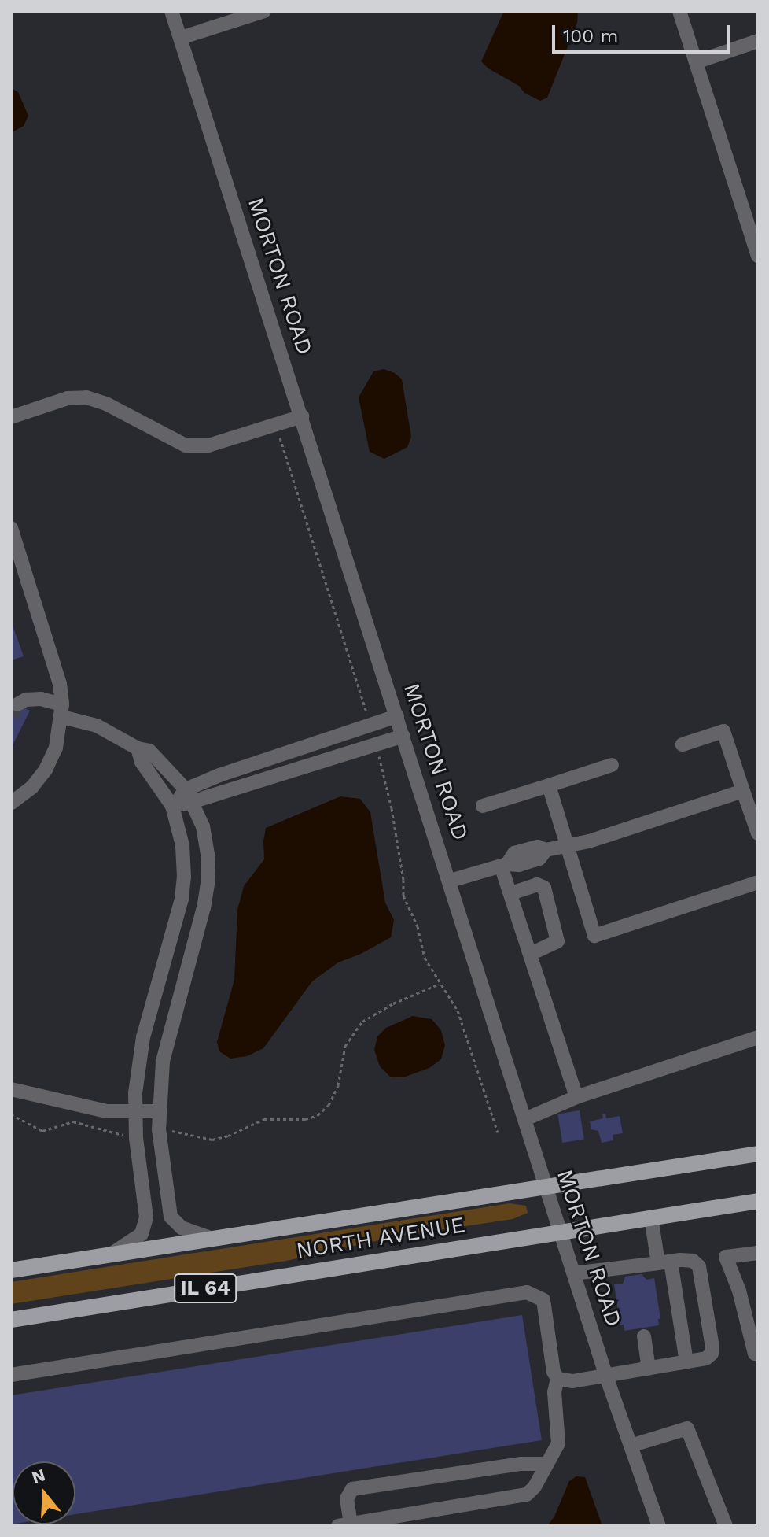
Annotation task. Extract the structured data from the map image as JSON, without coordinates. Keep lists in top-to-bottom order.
{
  "streets": {
    "main road": ["NORTH AVENUE", "IL 64"],
    "street": ["MORTON ROAD"]
  },
  "crossings": [
    ["MORTON ROAD", "NORTH AVENUE"]
  ],
  "scale_bar": "100 m",
  "north": "top"
}
